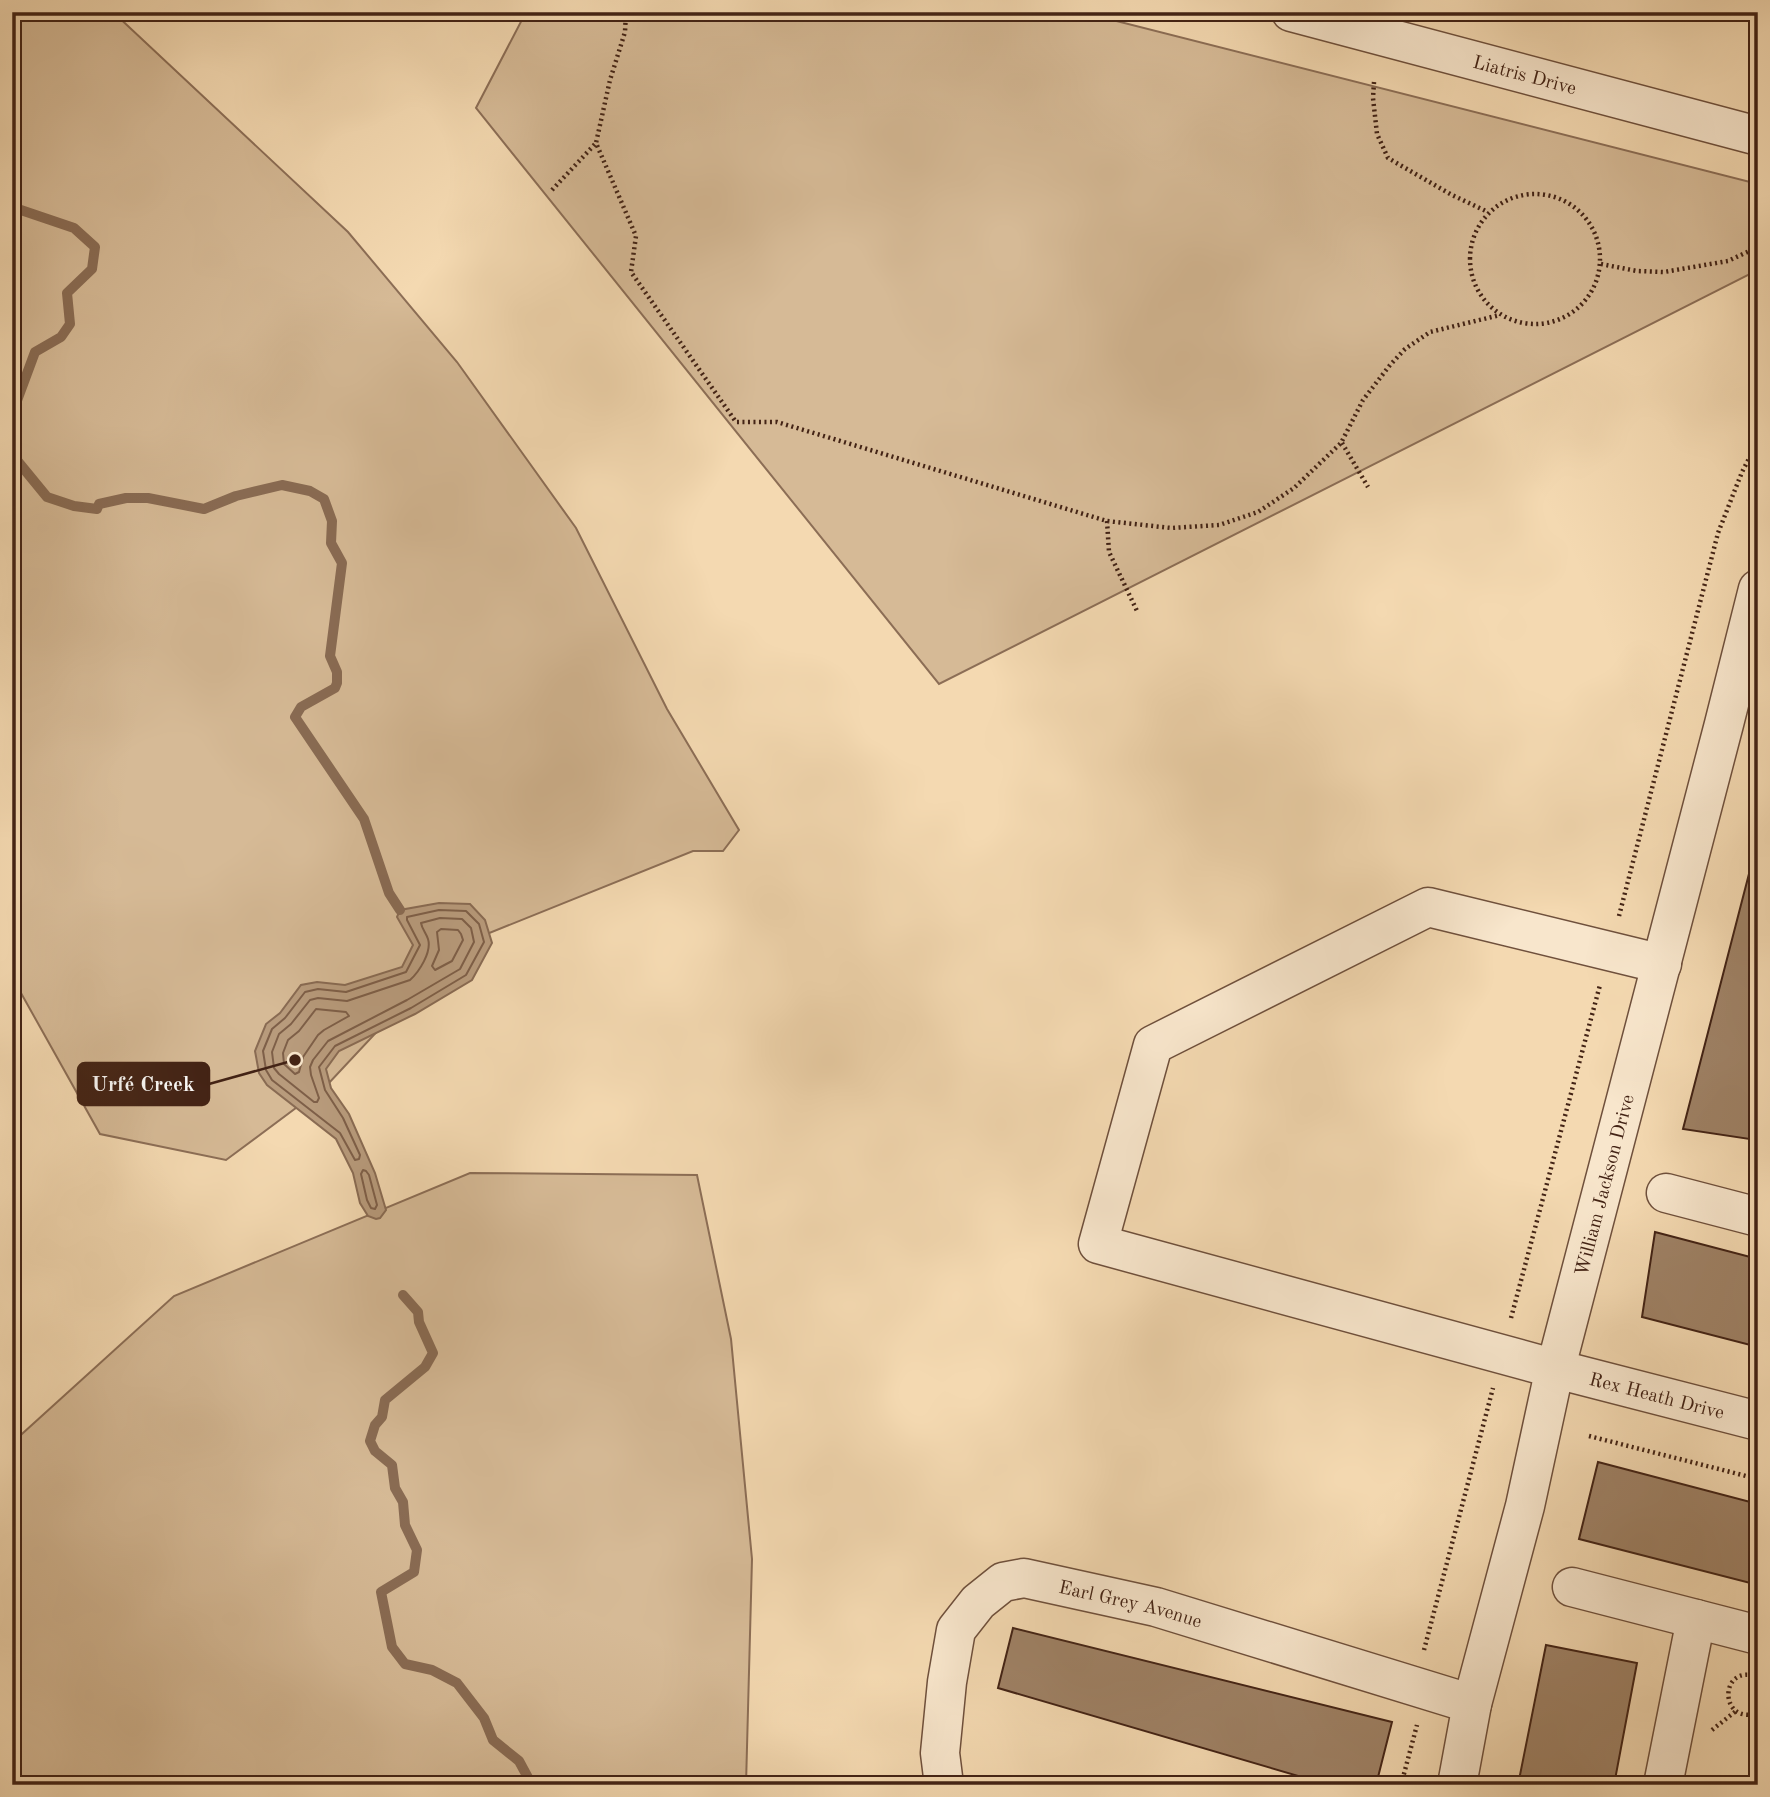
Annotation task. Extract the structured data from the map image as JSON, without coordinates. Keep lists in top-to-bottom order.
{
  "streets": {
    "street": [
      "Liatris Drive",
      "William Jackson Drive",
      "Rex Heath Drive",
      "Earl Grey Avenue"
    ]
  },
  "crossings": [
    ["William Jackson Drive", "Rex Heath Drive"],
    ["William Jackson Drive", "Earl Grey Avenue"]
  ],
  "places": ["Urfé Creek"]
}
